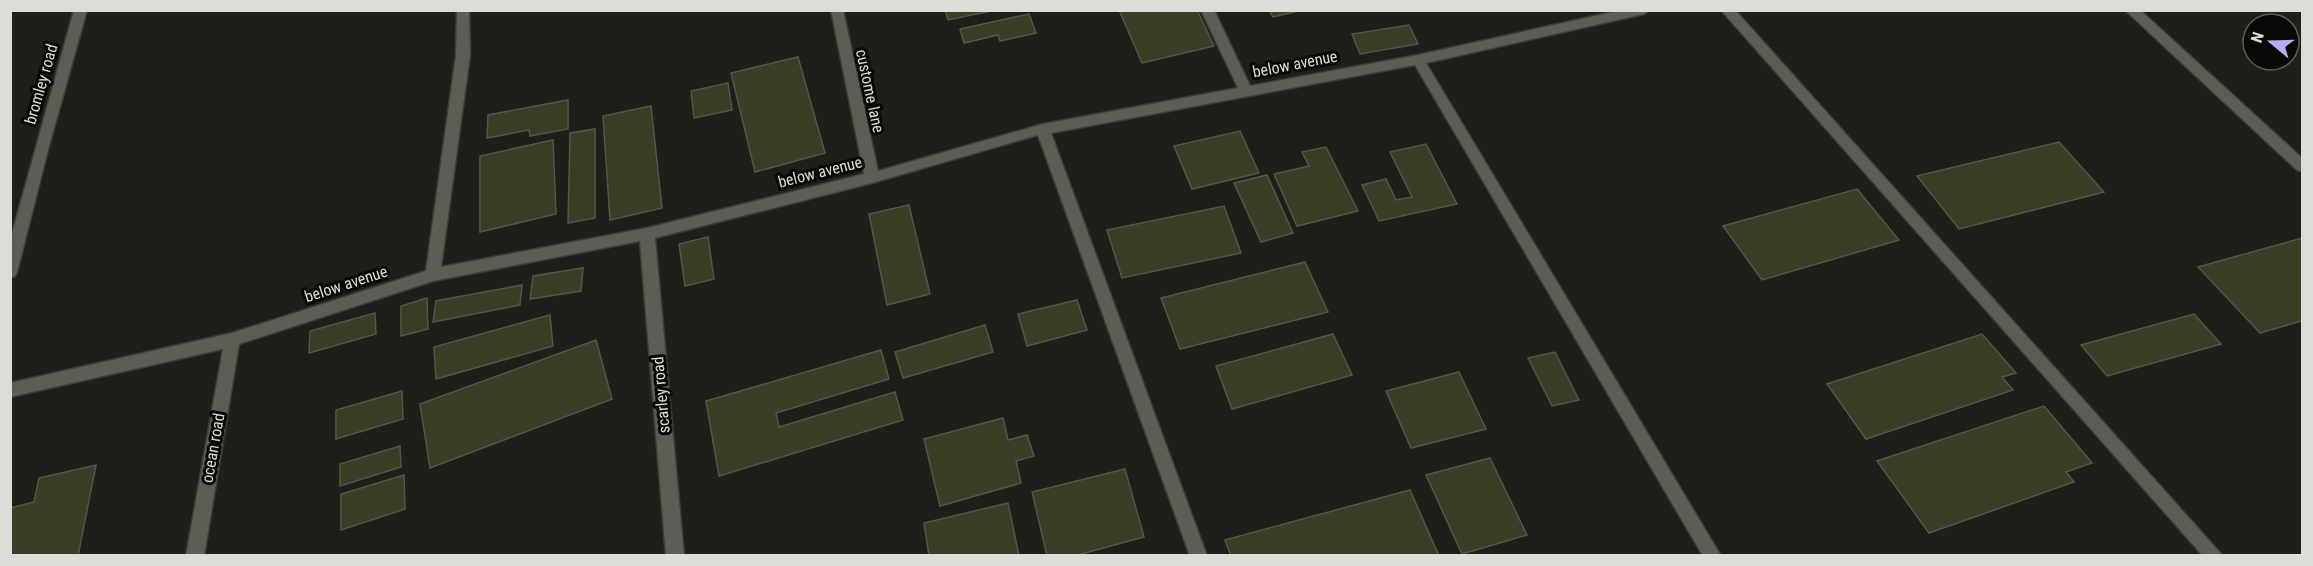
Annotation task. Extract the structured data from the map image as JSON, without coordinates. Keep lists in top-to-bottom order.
{
  "streets": {
    "street": [
      "below avenue",
      "bromley road",
      "custome lane",
      "scarley road",
      "ocean road"
    ]
  },
  "crossings": [
    ["below avenue", "custome lane"],
    ["below avenue", "scarley road"],
    ["below avenue", "ocean road"]
  ],
  "north": "left"
}
